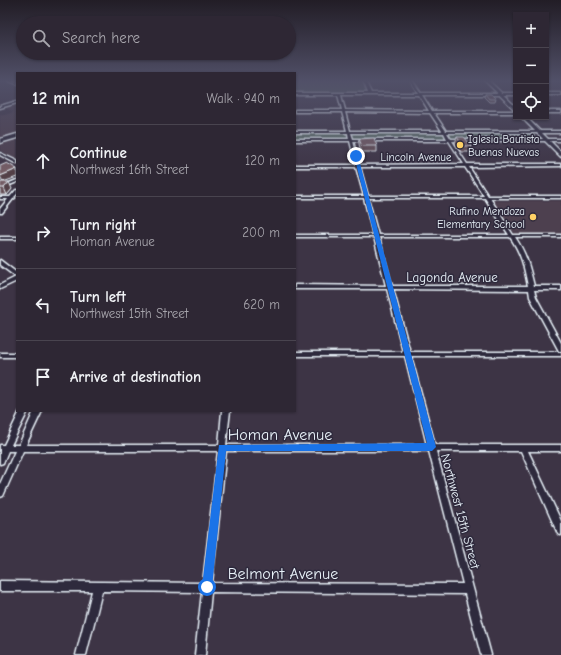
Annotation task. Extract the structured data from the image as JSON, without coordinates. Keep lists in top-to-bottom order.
{
  "streets": {
    "street": [
      "Lincoln Avenue",
      "Lagonda Avenue",
      "Homan Avenue",
      "Northwest 15th Street",
      "Belmont Avenue"
    ]
  },
  "crossings": [
    ["Lincoln Avenue", "Northwest 15th Street"],
    ["Lagonda Avenue", "Northwest 15th Street"],
    ["Homan Avenue", "Northwest 15th Street"],
    ["Northwest 15th Street", "Belmont Avenue"]
  ],
  "places": ["Iglesia Bautista Buenas Nuevas", "Rufino Mendoza Elementary School"],
  "page": {
    "map_buttons": ["+", "−"],
    "search": "Search here",
    "heading": ["12 min", "Walk · 940 m"],
    "list": [
      ["Continue", "Northwest 16th Street", "120 m"],
      ["Turn right", "Homan Avenue", "200 m"],
      ["Turn left", "Northwest 15th Street", "620 m"],
      "Arrive at destination"
    ]
  }
}
